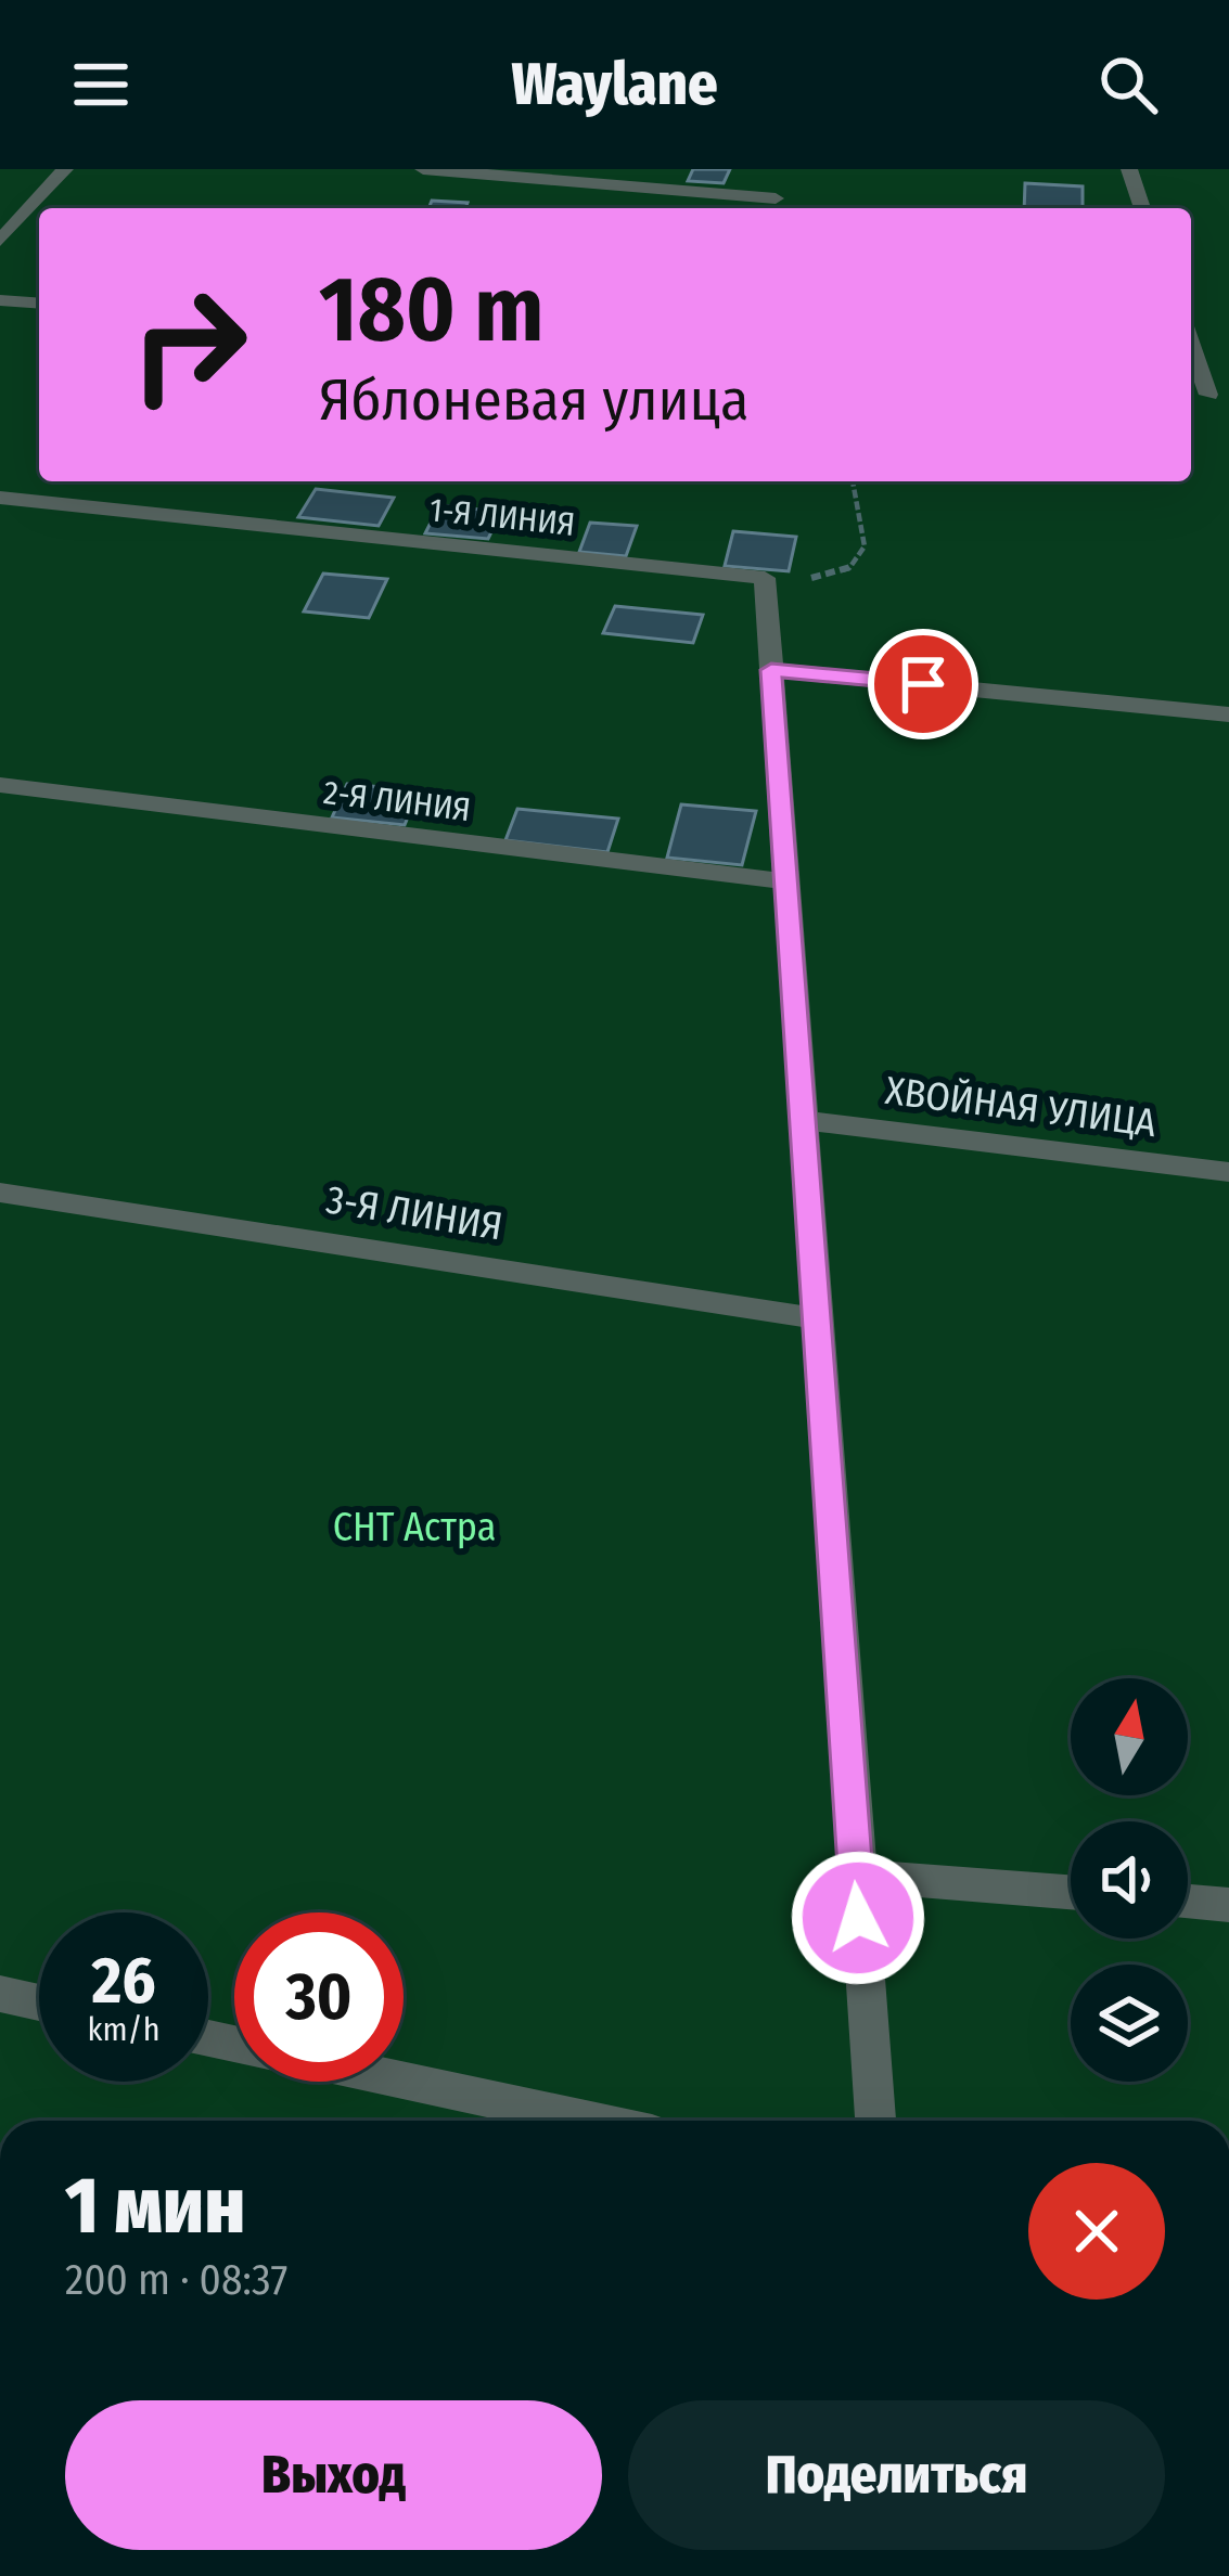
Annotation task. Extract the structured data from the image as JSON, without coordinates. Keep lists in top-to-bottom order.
{
  "streets": {
    "street": [
      "1-Я ЛИНИЯ",
      "2-Я ЛИНИЯ",
      "ХВОЙНАЯ УЛИЦА",
      "3-Я ЛИНИЯ"
    ]
  },
  "parks": ["СНТ Астра"],
  "north": "top",
  "page": {
    "header": "Waylane",
    "turn": ["180 m", "Яблоневая улица"],
    "speed": "26 km/h",
    "limit": "30",
    "heading": ["1 мин", "200 m · 08:37"],
    "buttons": ["Выход", "Поделиться"]
  }
}
